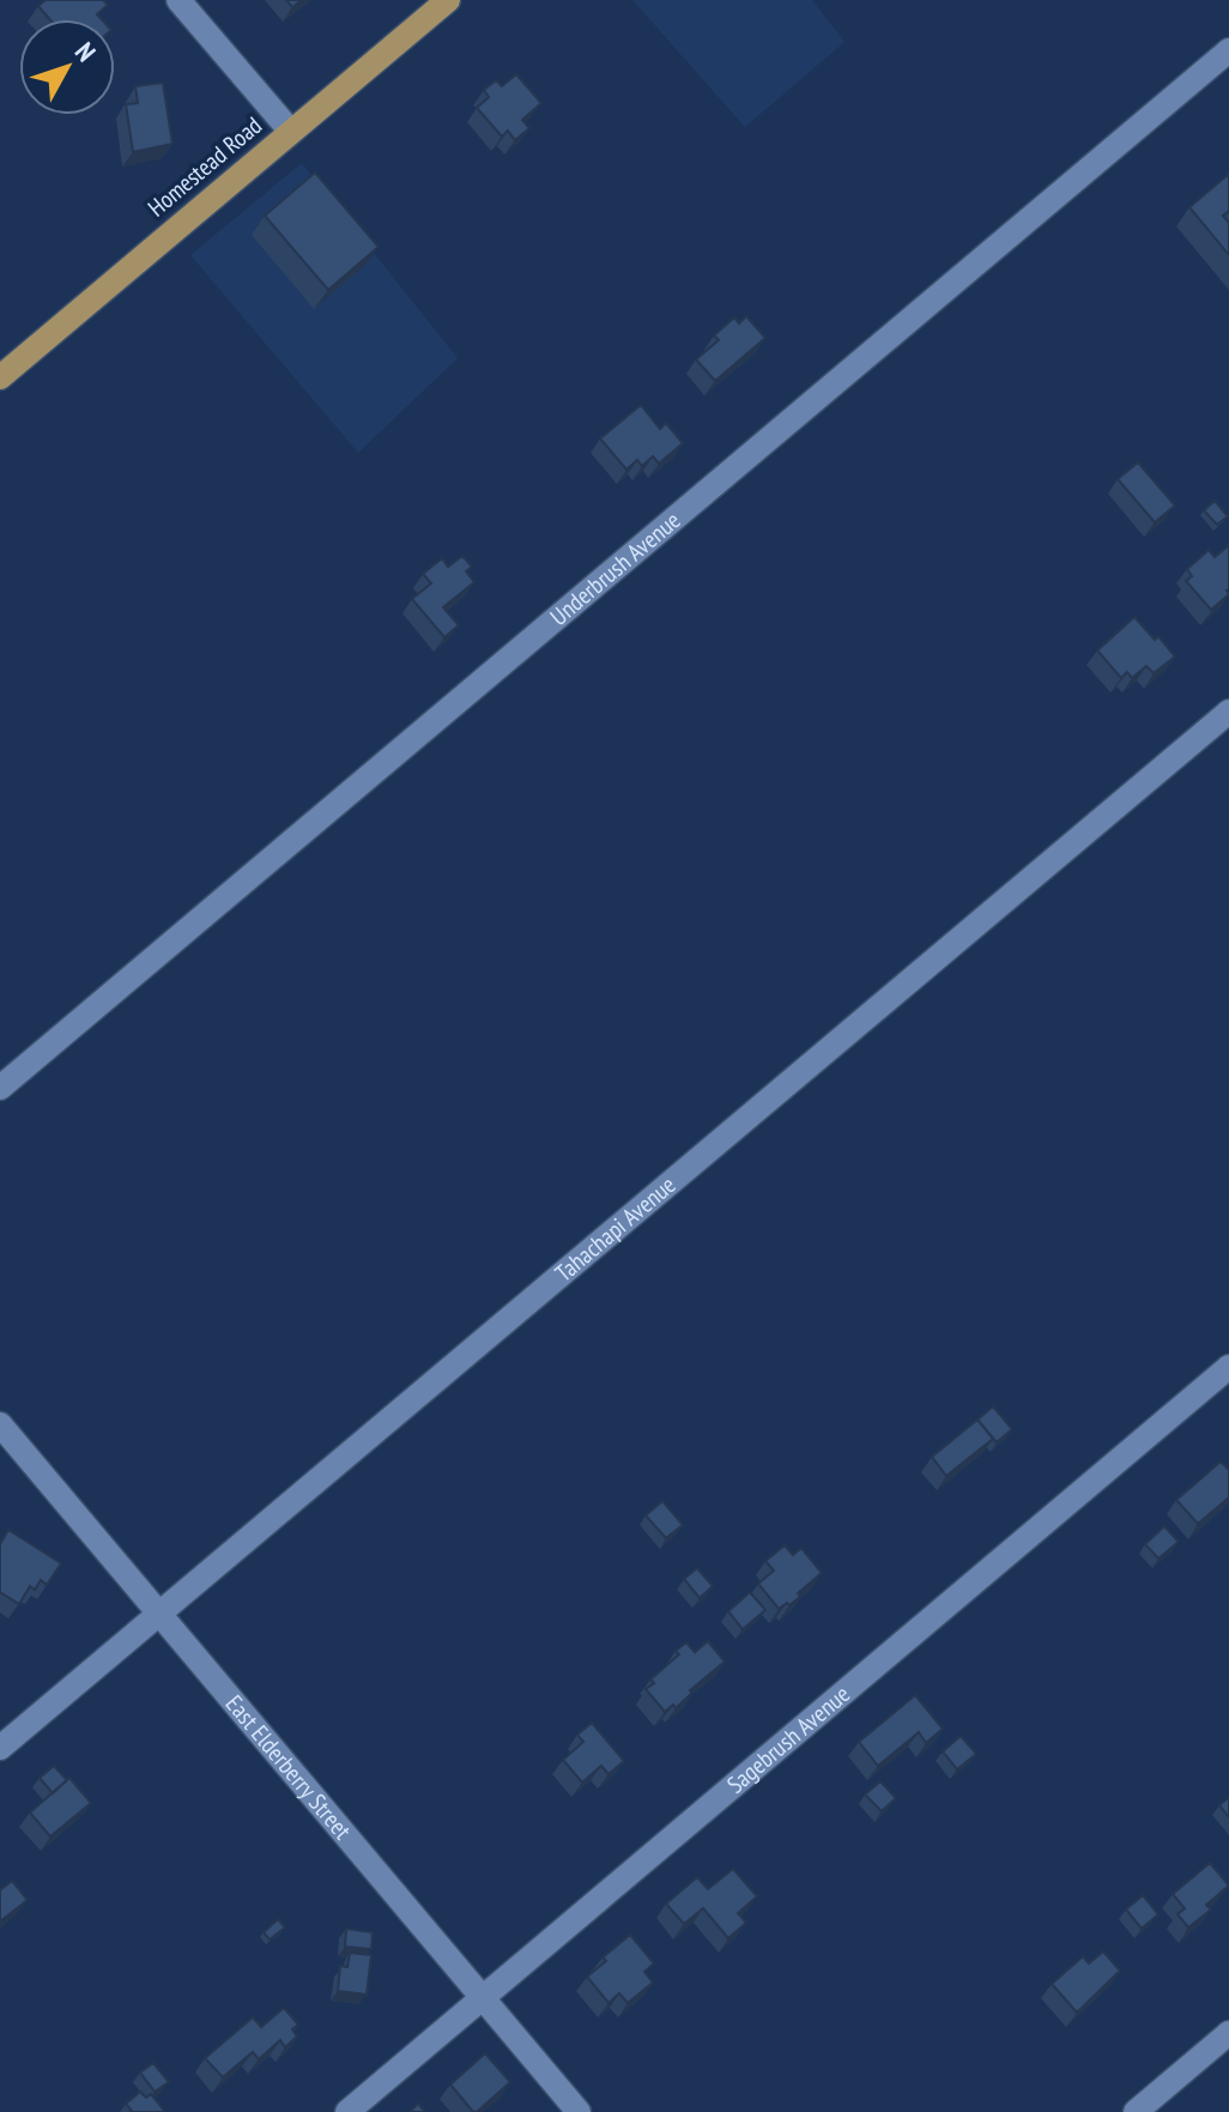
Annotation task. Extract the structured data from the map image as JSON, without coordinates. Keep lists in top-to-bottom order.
{
  "streets": {
    "main road": ["Homestead Road"],
    "street": [
      "Underbrush Avenue",
      "Tahachapi Avenue",
      "Sagebrush Avenue",
      "East Elderberry Street"
    ]
  },
  "crossings": [
    ["Tahachapi Avenue", "East Elderberry Street"],
    ["Sagebrush Avenue", "East Elderberry Street"]
  ],
  "north": "top right"
}
